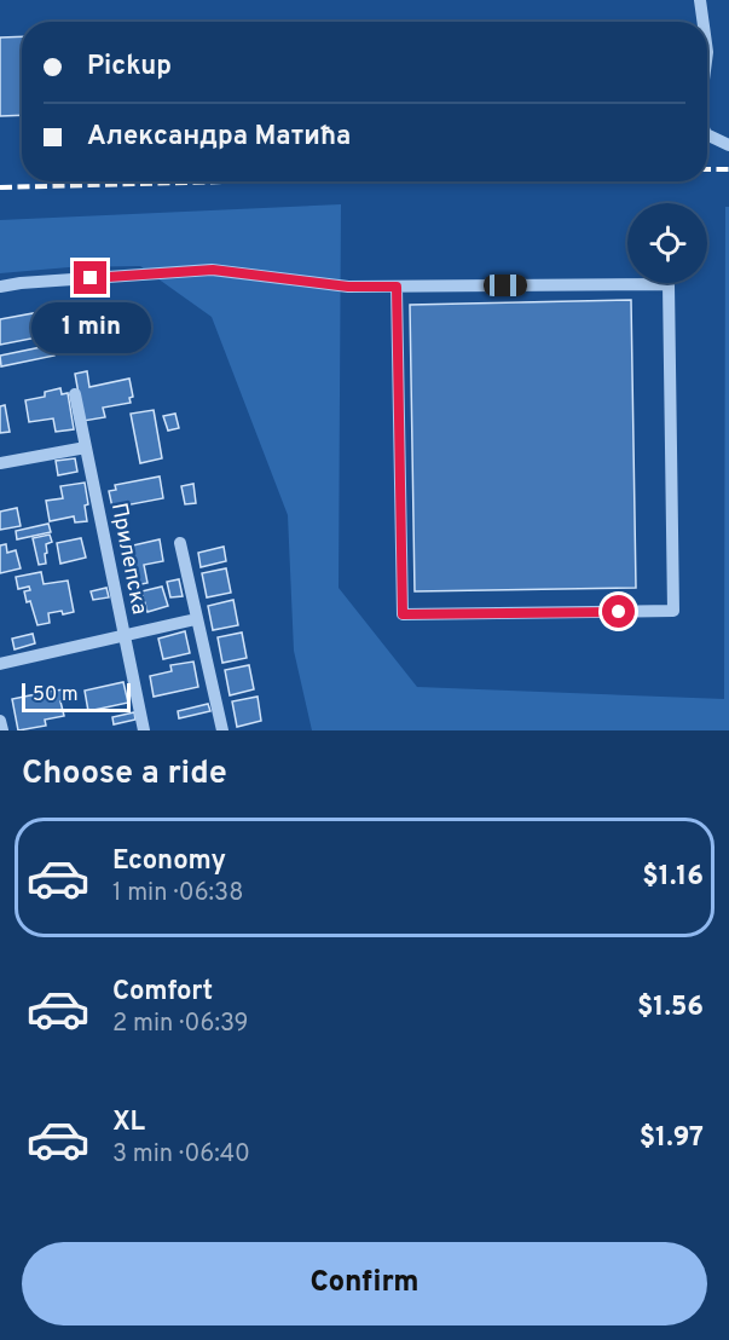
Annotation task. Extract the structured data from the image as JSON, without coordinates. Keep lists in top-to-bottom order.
{
  "streets": {
    "street": ["Прилепска"]
  },
  "scale_bar": "50 m",
  "page": {
    "banner": ["Pickup", "Александра Матића"],
    "bubble": "1 min",
    "scale": "50 m",
    "heading": "Choose a ride",
    "list": [
      {
        "name": "Economy",
        "note": "1 min · 06:38",
        "value": "$1.16"
      },
      {
        "name": "Comfort",
        "note": "2 min · 06:39",
        "value": "$1.56"
      },
      {
        "name": "XL",
        "note": "3 min · 06:40",
        "value": "$1.97"
      }
    ],
    "buttons": "Confirm"
  }
}
